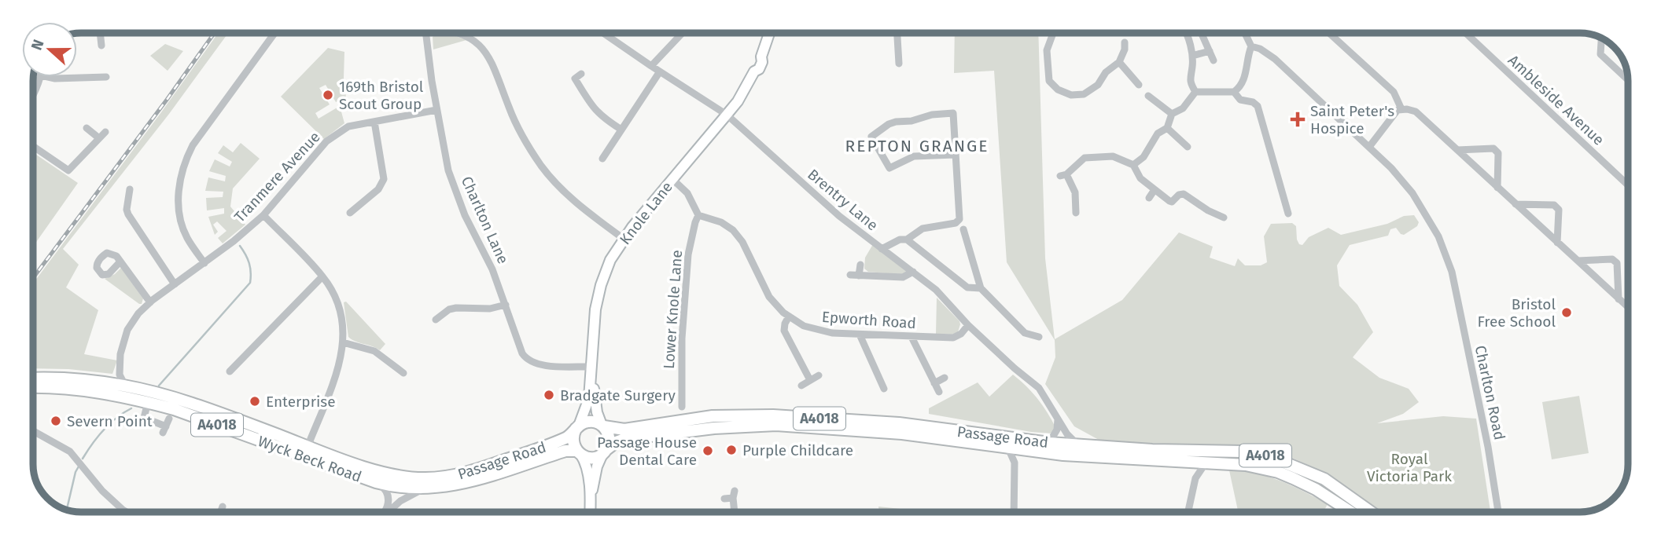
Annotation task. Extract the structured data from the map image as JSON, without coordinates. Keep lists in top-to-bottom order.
{
  "streets": {
    "main road": ["A4018", "Passage Road", "Wyck Beck Road"],
    "street": [
      "Ambleside Avenue",
      "Tranmere Avenue",
      "Brentry Lane",
      "Knole Lane",
      "Charlton Lane",
      "Lower Knole Lane",
      "Epworth Road",
      "Charlton Road"
    ]
  },
  "crossings": [
    ["Tranmere Avenue", "Charlton Lane"],
    ["Tranmere Avenue", "Wyck Beck Road"],
    ["Brentry Lane", "Knole Lane"],
    ["Brentry Lane", "Epworth Road"],
    ["Brentry Lane", "Passage Road"],
    ["Knole Lane", "Charlton Lane"],
    ["Knole Lane", "A4018"],
    ["Knole Lane", "Passage Road"],
    ["Lower Knole Lane", "Epworth Road"],
    ["A4018", "Passage Road"],
    ["Passage Road", "Wyck Beck Road"]
  ],
  "districts": ["REPTON GRANGE"],
  "parks": ["Royal Victoria Park"],
  "places": {
    "other": [
      "169th Bristol Scout Group",
      "Bristol Free School",
      "Bradgate Surgery",
      "Enterprise",
      "Severn Point",
      "Purple Childcare",
      "Passage House Dental Care"
    ],
    "health": ["Saint Peter's Hospice"]
  },
  "north": "left"
}
